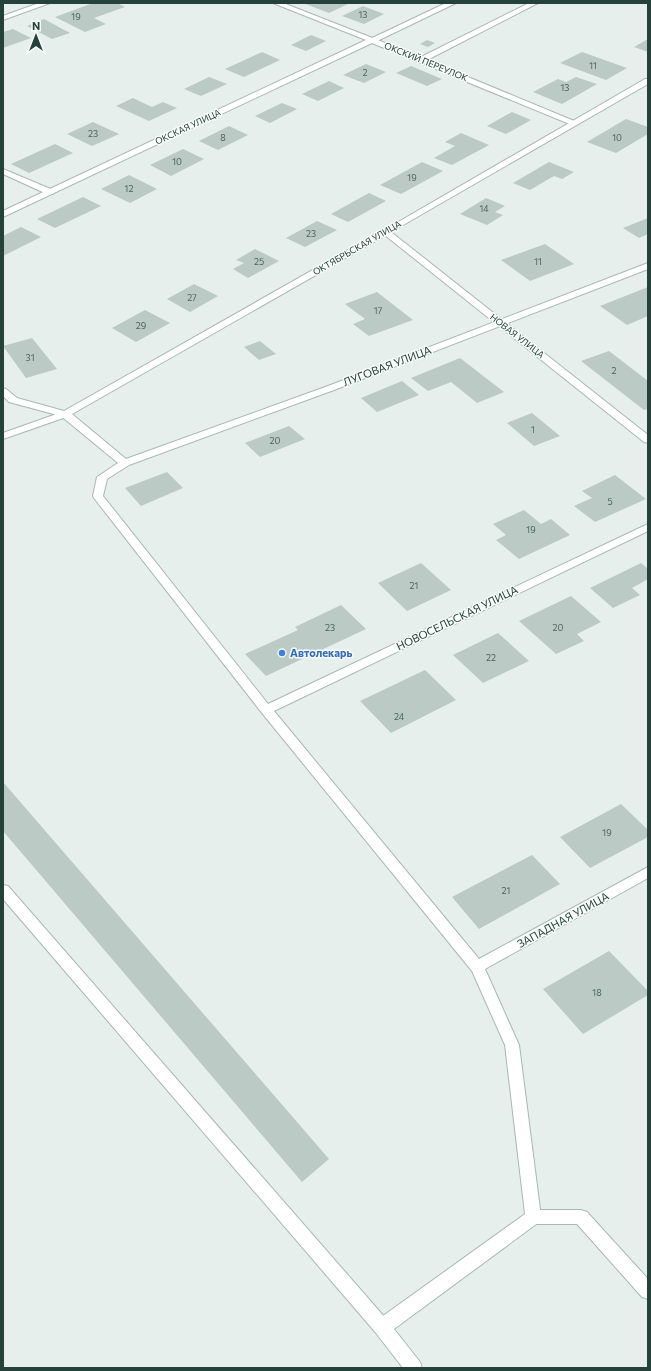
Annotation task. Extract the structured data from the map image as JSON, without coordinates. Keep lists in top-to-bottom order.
{
  "streets": {
    "street": [
      "ОКСКИЙ ПЕРЕУЛОК",
      "ОКСКАЯ УЛИЦА",
      "ОКТЯБРЬСКАЯ УЛИЦА",
      "НОВАЯ УЛИЦА",
      "ЛУГОВАЯ УЛИЦА",
      "НОВОСЕЛЬСКАЯ УЛИЦА",
      "ЗАПАДНАЯ УЛИЦА"
    ]
  },
  "crossings": [
    ["ОКСКИЙ ПЕРЕУЛОК", "ОКСКАЯ УЛИЦА"],
    ["ОКСКИЙ ПЕРЕУЛОК", "ОКТЯБРЬСКАЯ УЛИЦА"],
    ["ОКТЯБРЬСКАЯ УЛИЦА", "НОВАЯ УЛИЦА"],
    ["НОВАЯ УЛИЦА", "ЛУГОВАЯ УЛИЦА"],
    ["ЛУГОВАЯ УЛИЦА", "НОВОСЕЛЬСКАЯ УЛИЦА"]
  ],
  "places": ["Автолекарь"],
  "house_numbers": [
    "13",
    "19",
    "11",
    "2",
    "13",
    "23",
    "8",
    "10",
    "10",
    "19",
    "12",
    "14",
    "23",
    "25",
    "11",
    "27",
    "17",
    "29",
    "31",
    "2",
    "1",
    "20",
    "5",
    "19",
    "21",
    "23",
    "20",
    "22",
    "24",
    "19",
    "21",
    "18"
  ],
  "north": "top"
}
